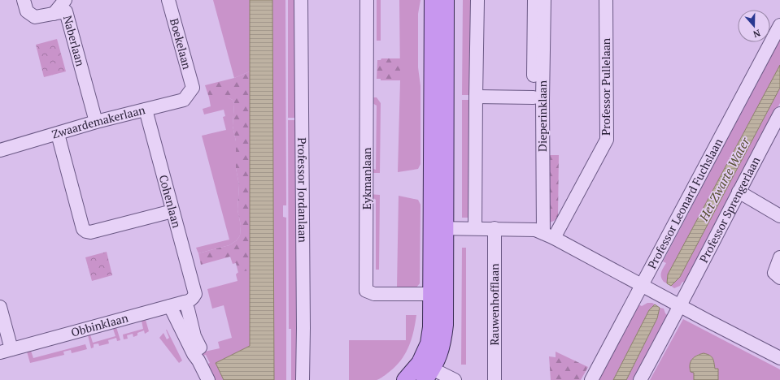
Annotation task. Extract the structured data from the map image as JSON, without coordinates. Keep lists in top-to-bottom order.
{
  "streets": {
    "street": [
      "Naberlaan",
      "Boekelaan",
      "Professor Pullelaan",
      "Dieperinklaan",
      "Zwaardemakerlaan",
      "Eykmanlaan",
      "Professor Jordanlaan",
      "Cohenlaan",
      "Professor Leonard Fuchslaan",
      "Professor Sprengerlaan",
      "Rauwenhofflaan",
      "Obbinklaan"
    ]
  },
  "crossings": [
    ["Naberlaan", "Zwaardemakerlaan"],
    ["Boekelaan", "Zwaardemakerlaan"],
    ["Professor Pullelaan", "Dieperinklaan"],
    ["Zwaardemakerlaan", "Cohenlaan"],
    ["Cohenlaan", "Obbinklaan"]
  ],
  "water": ["Het Zwarte Water"],
  "north": "bottom"
}
